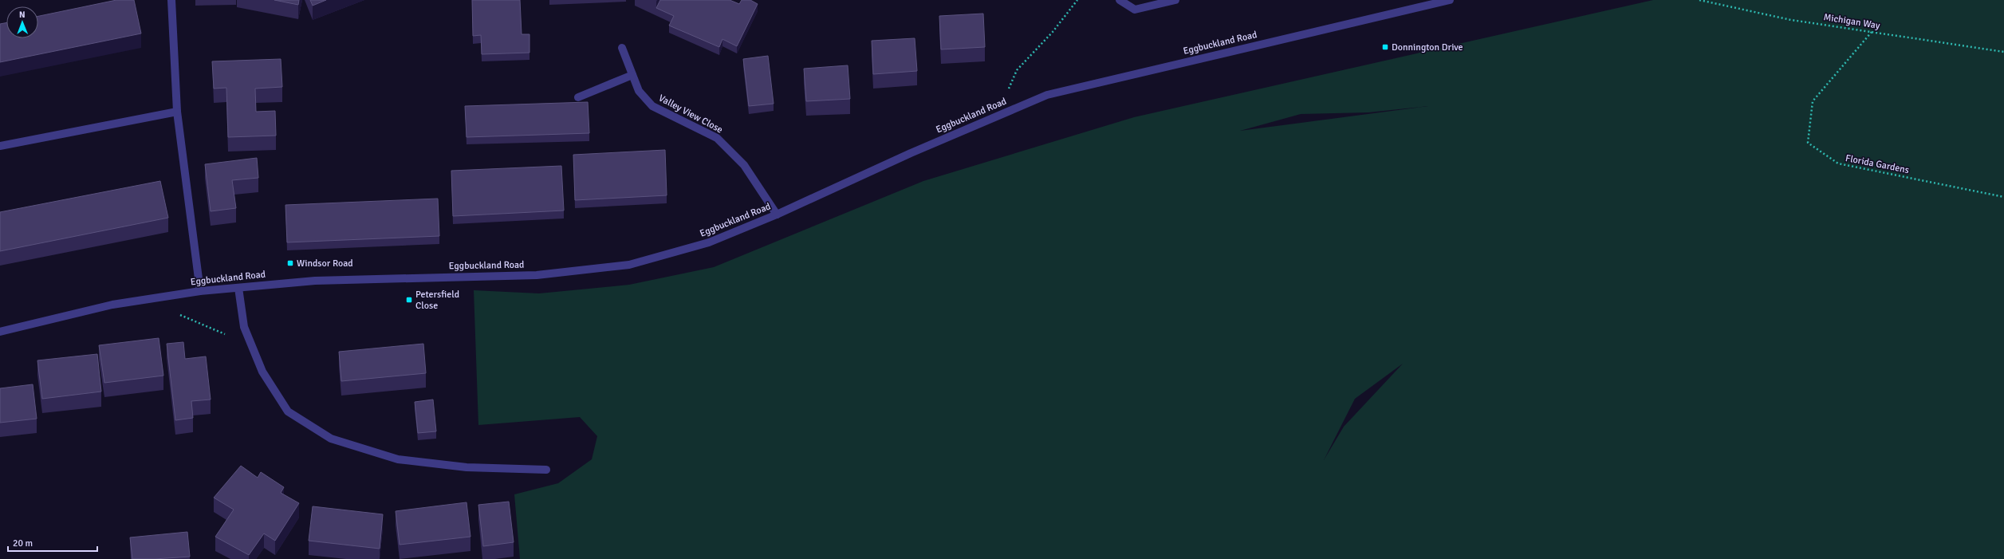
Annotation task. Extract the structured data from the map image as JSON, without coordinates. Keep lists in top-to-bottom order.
{
  "streets": {
    "street": ["Eggbuckland Road", "Valley View Close"],
    "path": ["Michigan Way", "Florida Gardens"]
  },
  "crossings": [
    ["Michigan Way", "Florida Gardens"],
    ["Eggbuckland Road", "Valley View Close"]
  ],
  "places": {
    "transit": ["Donnington Drive", "Windsor Road", "Petersfield Close"]
  },
  "scale_bar": "20 m",
  "north": "top"
}
